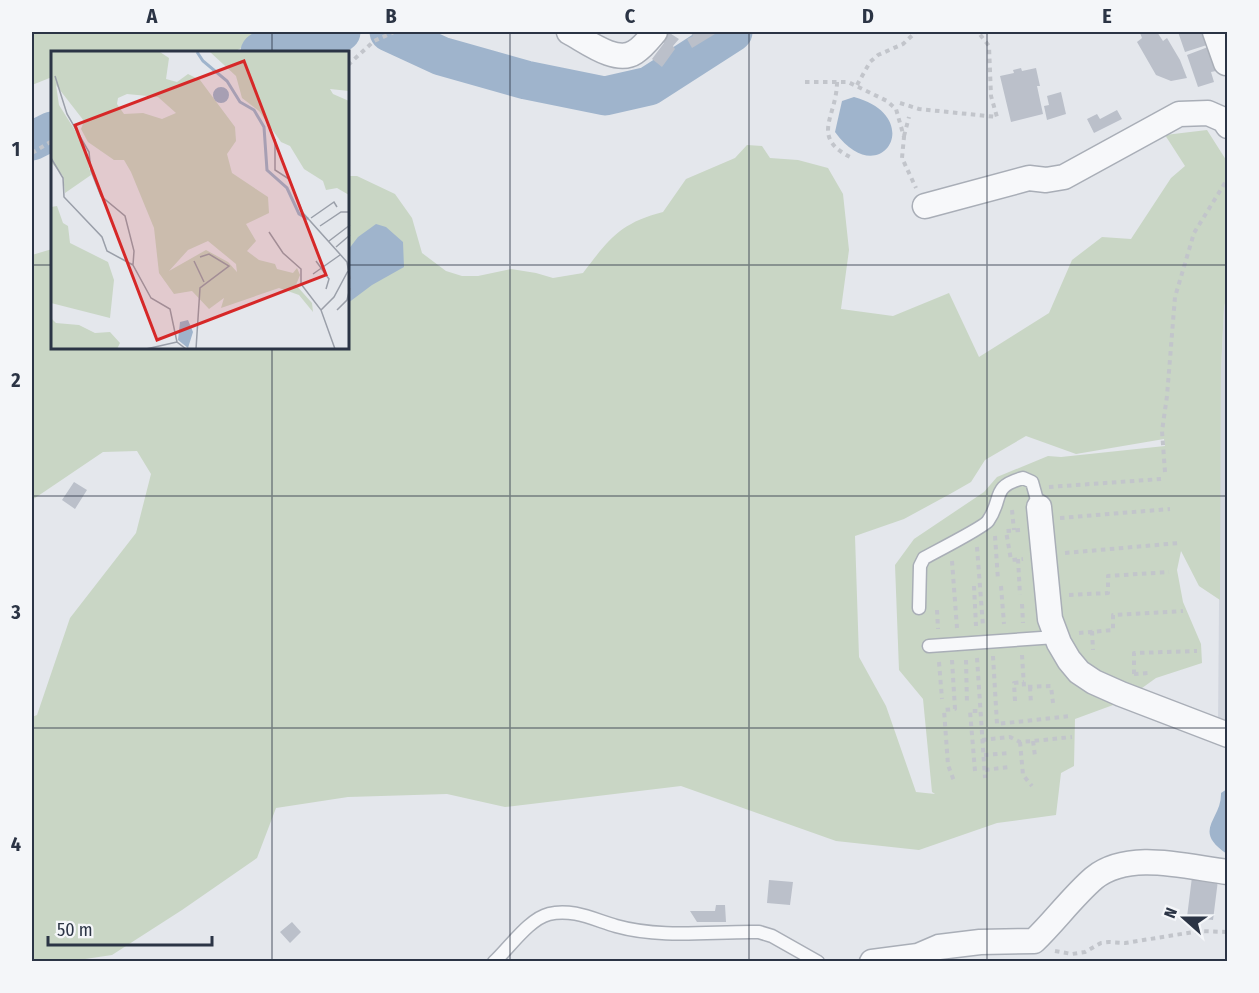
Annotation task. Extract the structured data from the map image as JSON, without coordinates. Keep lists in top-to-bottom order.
{
  "scale_bar": "50 m",
  "north": "left",
  "grid": {
    "columns": [
      "A",
      "B",
      "C",
      "D",
      "E"
    ],
    "rows": [
      "1",
      "2",
      "3",
      "4"
    ]
  }
}
